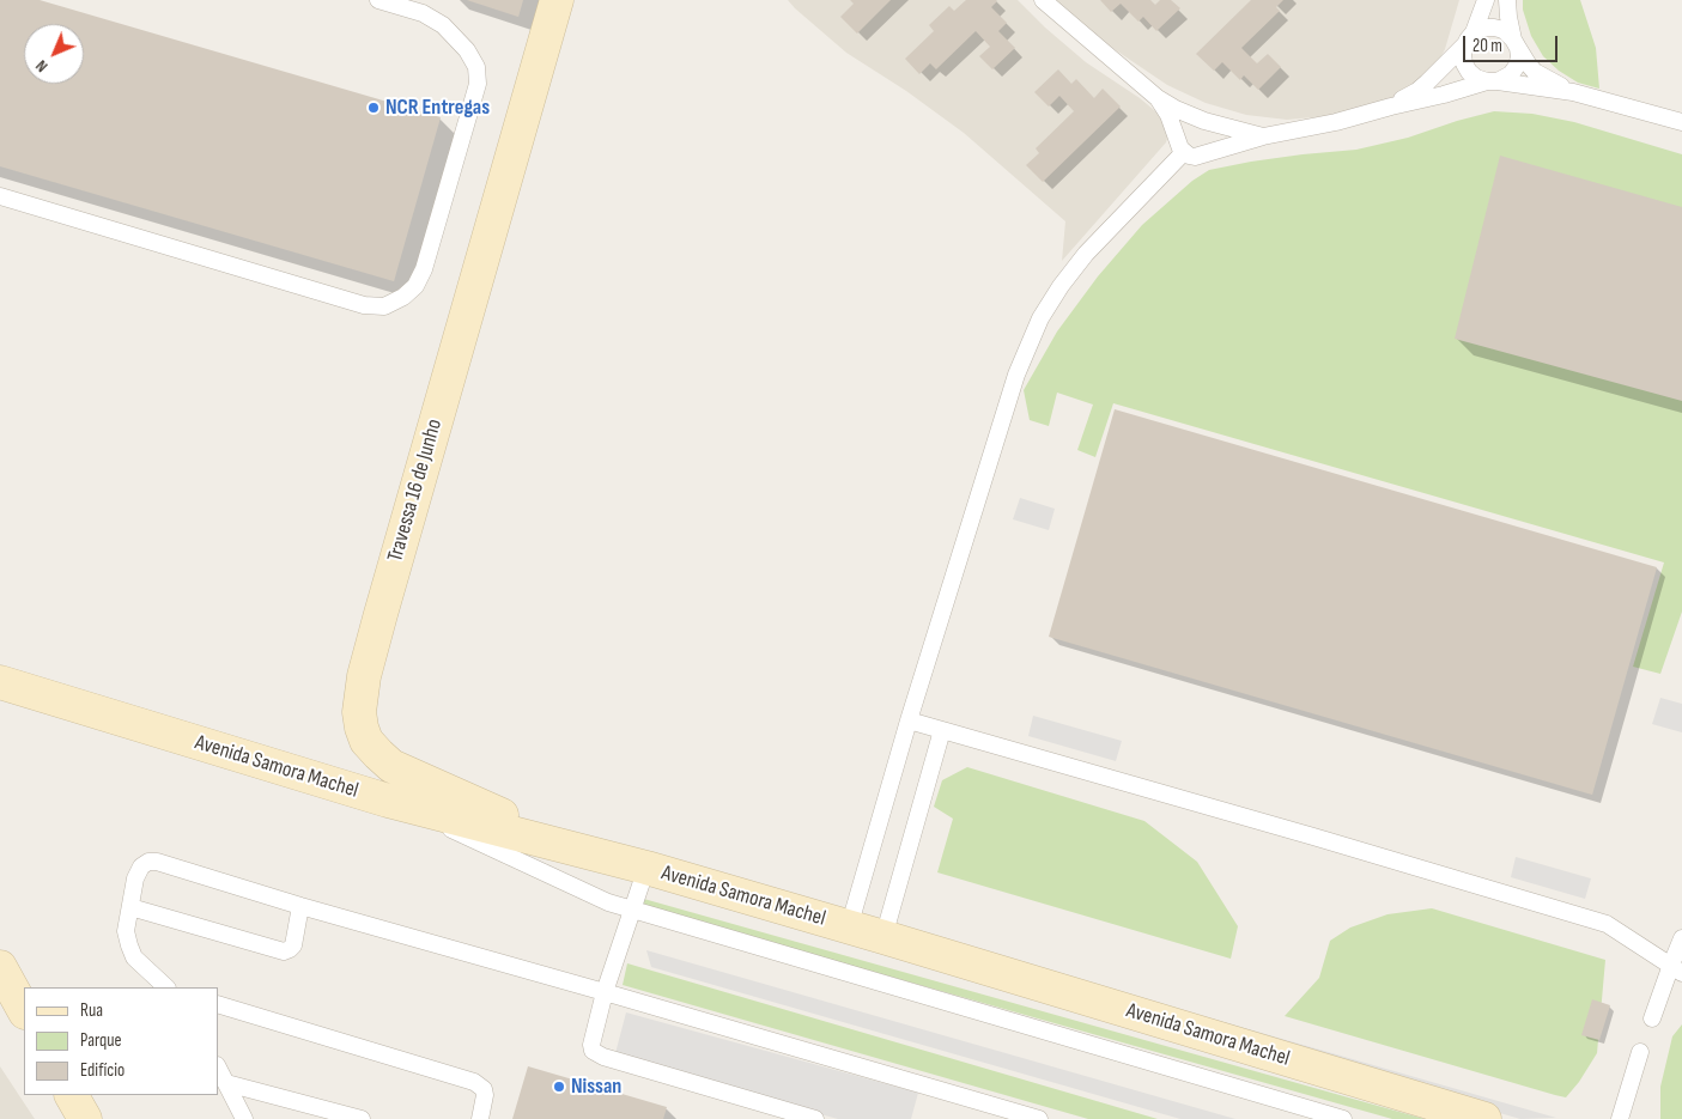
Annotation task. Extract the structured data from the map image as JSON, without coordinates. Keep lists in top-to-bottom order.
{
  "streets": {
    "main road": ["Travessa 16 de Junho", "Avenida Samora Machel"]
  },
  "crossings": [
    ["Travessa 16 de Junho", "Avenida Samora Machel"]
  ],
  "places": ["NCR Entregas", "Nissan"],
  "legend": ["Rua", "Parque", "Edifício"],
  "scale_bar": "20 m",
  "north": "bottom left"
}
